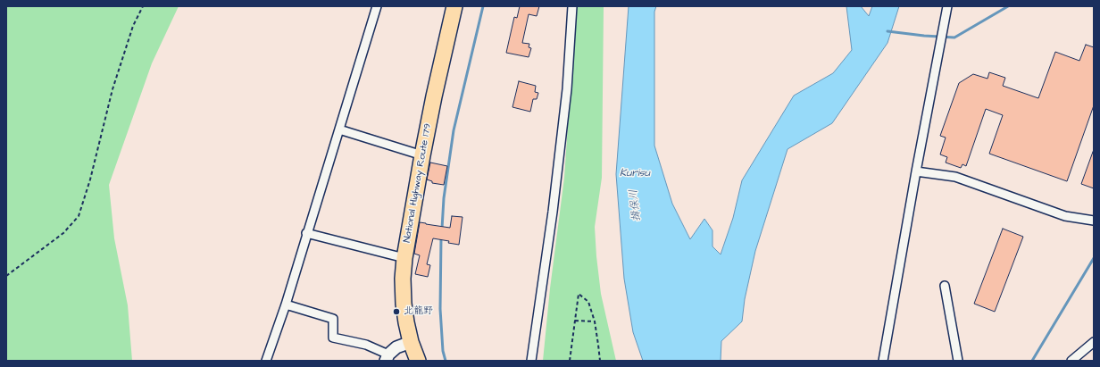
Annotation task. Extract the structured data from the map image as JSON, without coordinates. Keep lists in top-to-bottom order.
{
  "streets": {
    "highway": ["National Highway Route 179"]
  },
  "water": ["Kurisu", "揖保川"],
  "places": ["北龍野"]
}
